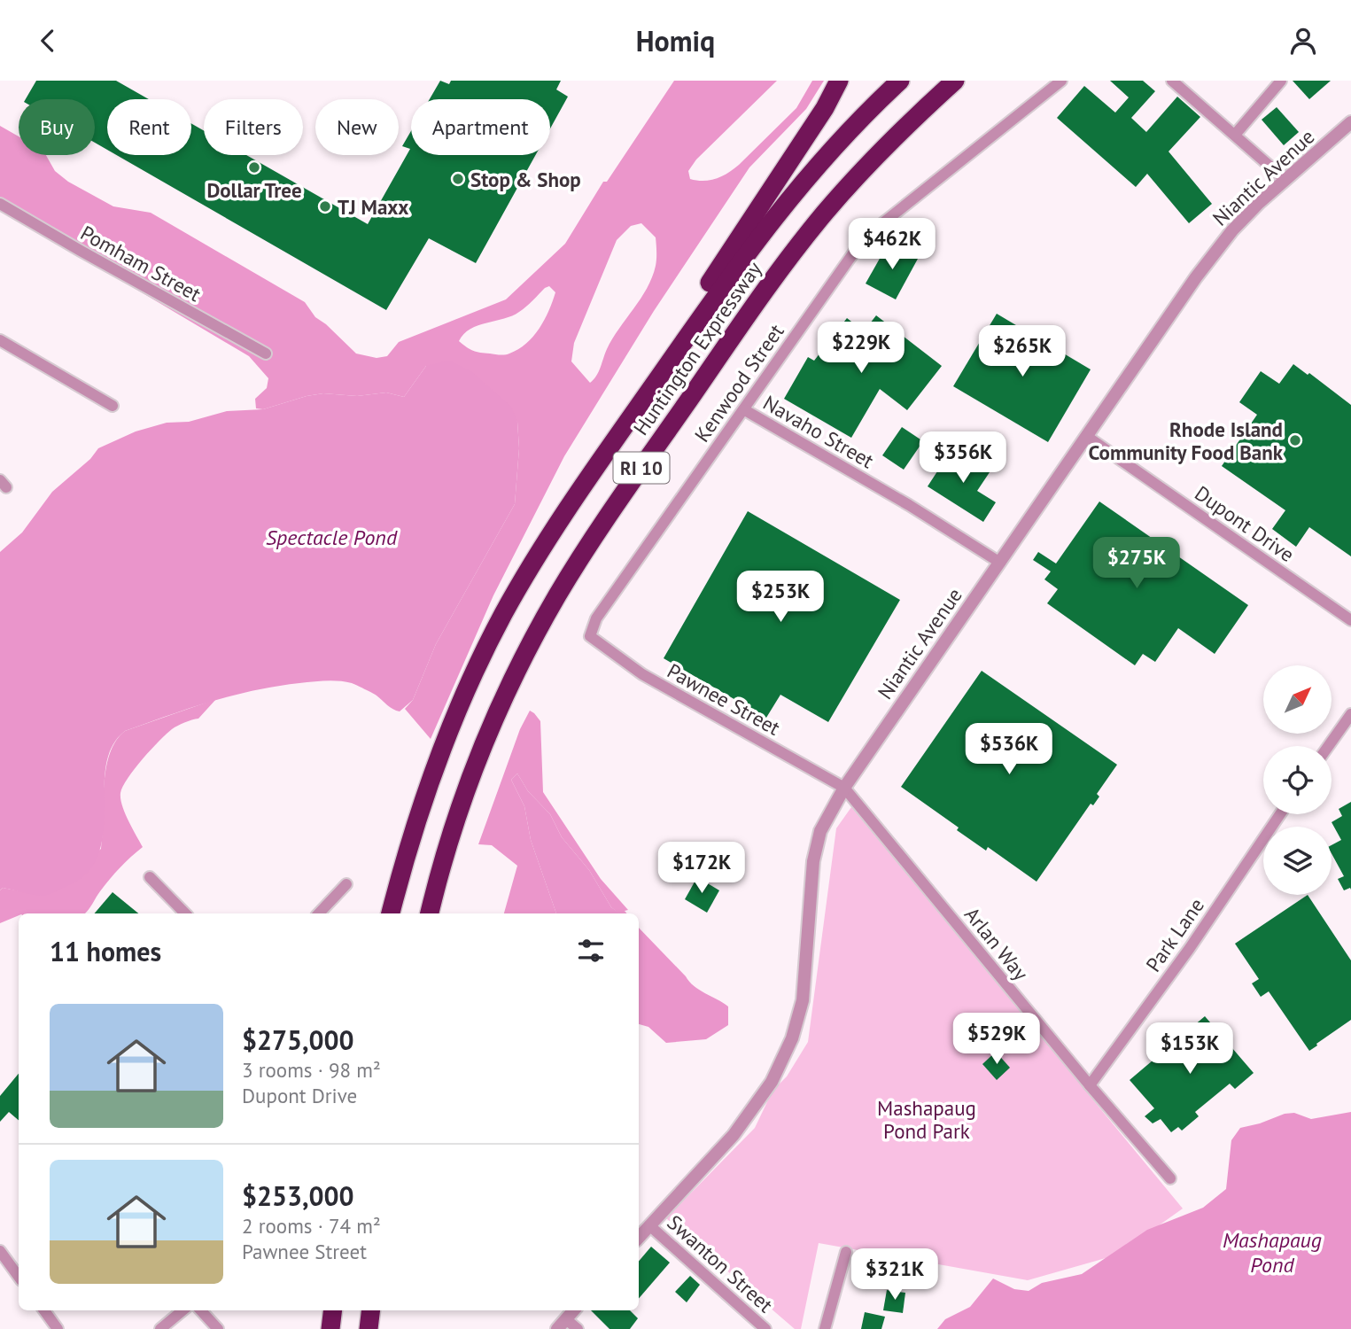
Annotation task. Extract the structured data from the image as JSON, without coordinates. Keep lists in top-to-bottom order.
{
  "streets": {
    "highway": ["Huntington Expressway", "RI 10"],
    "street": [
      "Niantic Avenue",
      "Pomham Street",
      "Kenwood Street",
      "Navaho Street",
      "Dupont Drive",
      "Pawnee Street",
      "Park Lane",
      "Arlan Way",
      "Swanton Street"
    ]
  },
  "crossings": [
    ["Niantic Avenue", "Navaho Street"],
    ["Niantic Avenue", "Dupont Drive"],
    ["Niantic Avenue", "Pawnee Street"],
    ["Niantic Avenue", "Arlan Way"],
    ["Niantic Avenue", "Swanton Street"],
    ["Kenwood Street", "Navaho Street"],
    ["Kenwood Street", "Pawnee Street"],
    ["Pawnee Street", "Arlan Way"],
    ["Park Lane", "Arlan Way"]
  ],
  "water": ["Spectacle Pond", "Mashapaug Pond"],
  "parks": ["Mashapaug Pond Park"],
  "places": [
    "Dollar Tree",
    "Stop & Shop",
    "TJ Maxx",
    "Rhode Island Community Food Bank"
  ],
  "north": "top right",
  "page": {
    "header": "Homiq",
    "chip": [
      "Buy",
      "Rent",
      "Filters",
      "New",
      "Apartment"
    ],
    "price": [
      "$462K",
      "$229K",
      "$265K",
      "$356K",
      "$275K",
      "$253K",
      "$536K",
      "$172K",
      "$529K",
      "$153K",
      "$321K"
    ],
    "heading": "11 homes",
    "list": [
      {
        "name": "$275,000",
        "note": "3 rooms · 98 m² · Dupont Drive"
      },
      {
        "name": "$253,000",
        "note": "2 rooms · 74 m² · Pawnee Street"
      }
    ]
  }
}
